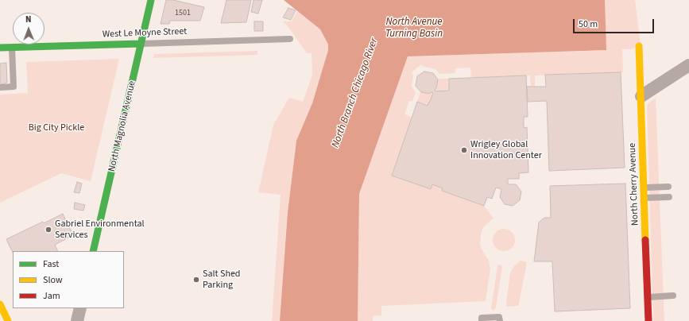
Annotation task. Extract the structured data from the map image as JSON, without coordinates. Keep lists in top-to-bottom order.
{
  "streets": {
    "street": ["West Le Moyne Street", "North Magnolia Avenue", "North Cherry Avenue"]
  },
  "crossings": [
    ["West Le Moyne Street", "North Magnolia Avenue"]
  ],
  "water": ["North Avenue Turning Basin", "North Branch Chicago River"],
  "parks": ["Big City Pickle"],
  "places": ["Wrigley Global Innovation Center", "Gabriel Environmental Services", "Salt Shed Parking"],
  "house_numbers": ["1501"],
  "legend": ["Fast", "Slow", "Jam"],
  "scale_bar": "50 m",
  "north": "top"
}
